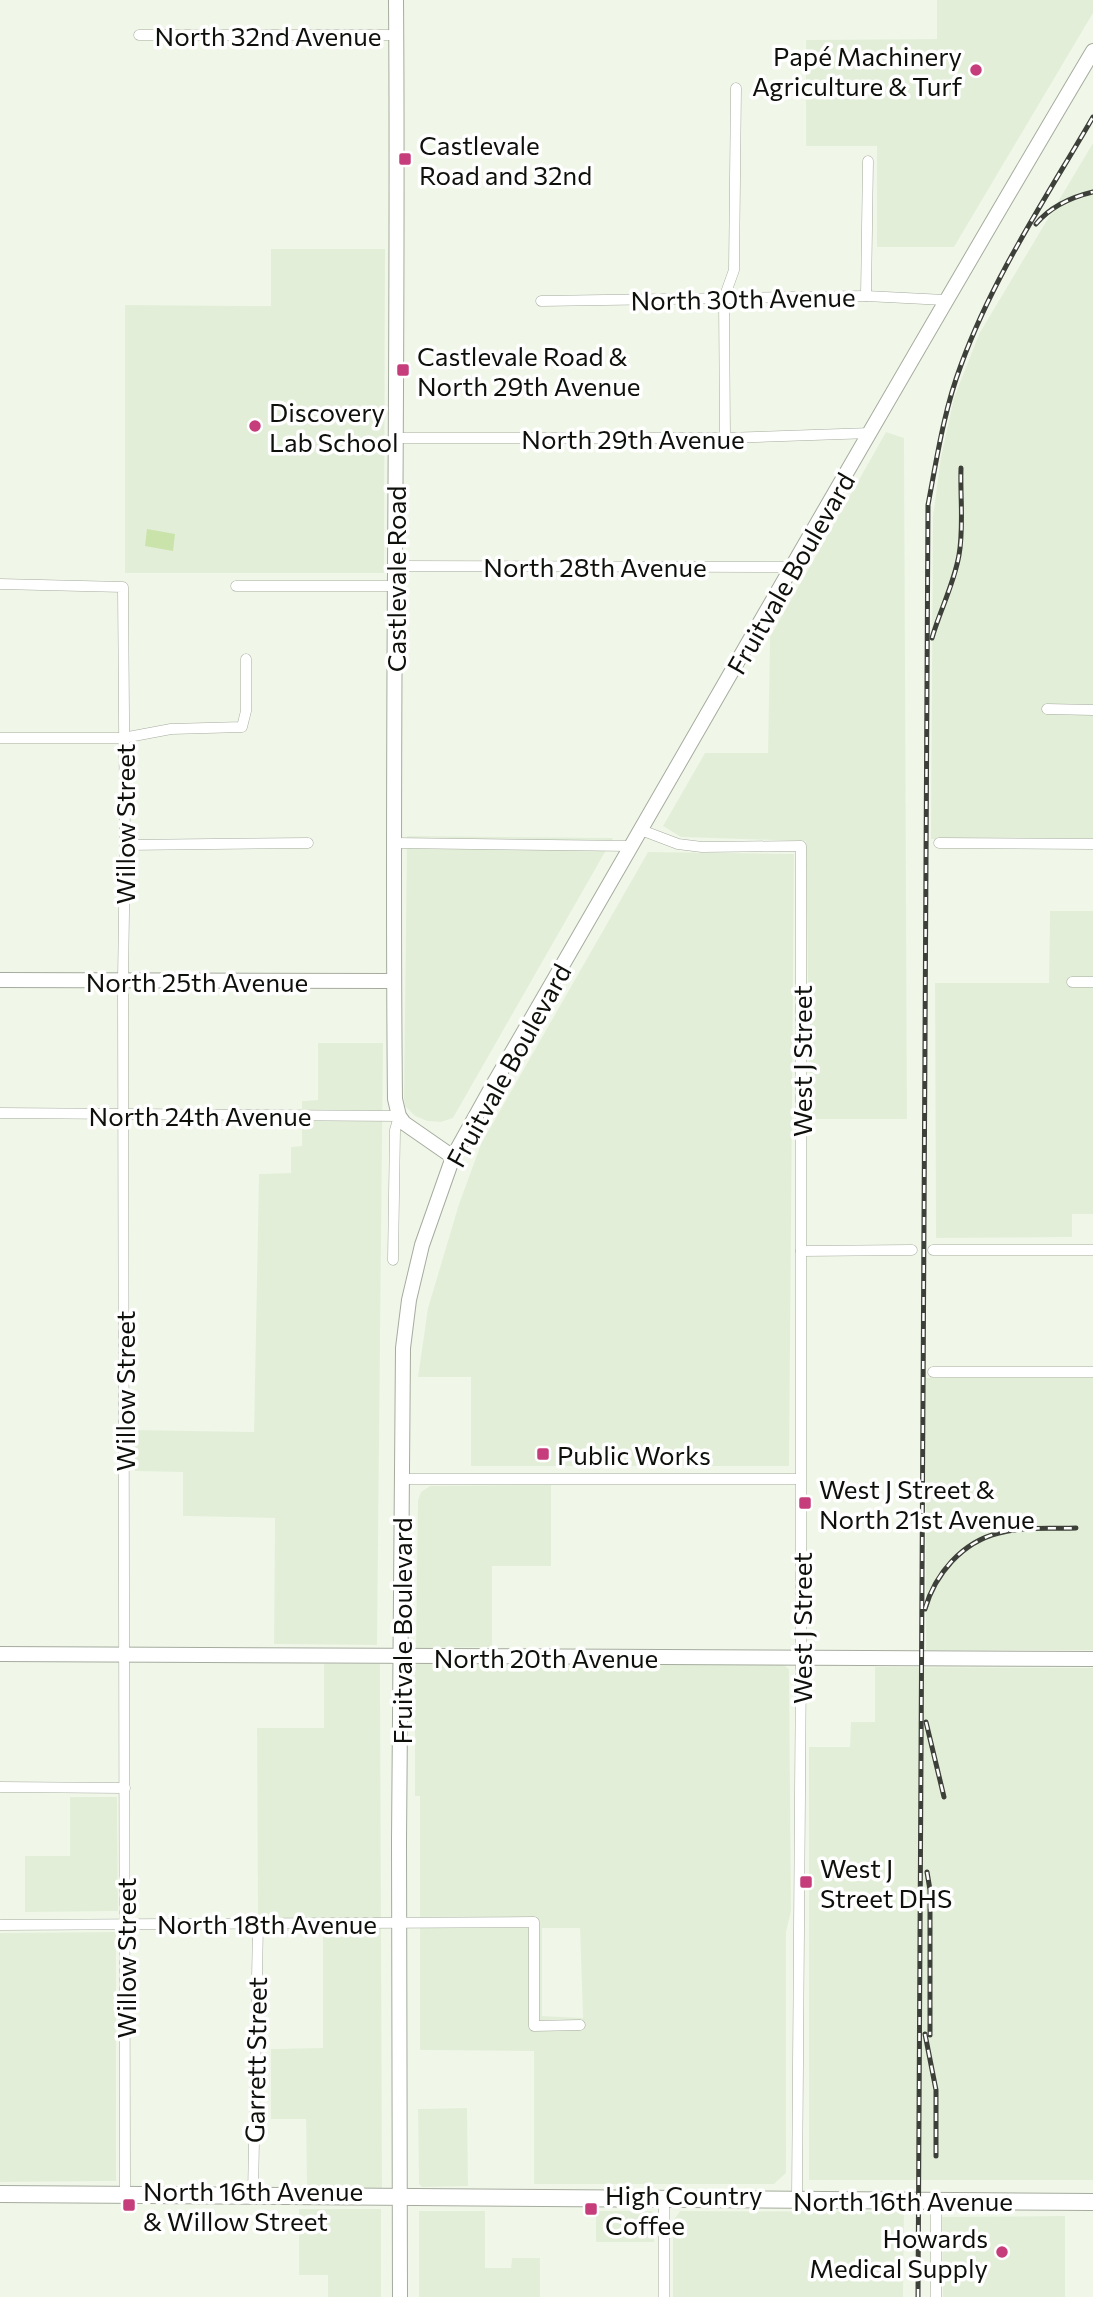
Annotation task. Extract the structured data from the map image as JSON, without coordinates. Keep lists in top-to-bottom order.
{
  "streets": {
    "main road": ["North 16th Avenue"],
    "street": [
      "North 32nd Avenue",
      "North 30th Avenue",
      "North 29th Avenue",
      "North 28th Avenue",
      "Fruitvale Boulevard",
      "Castlevale Road",
      "Willow Street",
      "North 25th Avenue",
      "West J Street",
      "North 24th Avenue",
      "North 20th Avenue",
      "North 18th Avenue",
      "Garrett Street"
    ]
  },
  "crossings": [
    ["North 32nd Avenue", "Castlevale Road"],
    ["North 30th Avenue", "Fruitvale Boulevard"],
    ["North 29th Avenue", "Fruitvale Boulevard"],
    ["North 29th Avenue", "Castlevale Road"],
    ["North 28th Avenue", "Fruitvale Boulevard"],
    ["North 28th Avenue", "Castlevale Road"],
    ["Fruitvale Boulevard", "West J Street"],
    ["Fruitvale Boulevard", "North 20th Avenue"],
    ["Fruitvale Boulevard", "North 18th Avenue"],
    ["Fruitvale Boulevard", "North 16th Avenue"],
    ["Castlevale Road", "North 25th Avenue"],
    ["Castlevale Road", "North 24th Avenue"],
    ["Willow Street", "North 25th Avenue"],
    ["Willow Street", "North 24th Avenue"],
    ["Willow Street", "North 20th Avenue"],
    ["Willow Street", "North 18th Avenue"],
    ["Willow Street", "North 16th Avenue"],
    ["West J Street", "North 20th Avenue"],
    ["West J Street", "North 16th Avenue"],
    ["North 18th Avenue", "Garrett Street"],
    ["Garrett Street", "North 16th Avenue"]
  ],
  "places": {
    "other": ["Papé Machinery Agriculture & Turf", "Discovery Lab School", "Howards Medical Supply"],
    "transit": [
      "Castlevale Road and 32nd",
      "Castlevale Road & North 29th Avenue",
      "Public Works",
      "West J Street & North 21st Avenue",
      "West J Street DHS",
      "North 16th Avenue & Willow Street",
      "High Country Coffee"
    ]
  }
}
